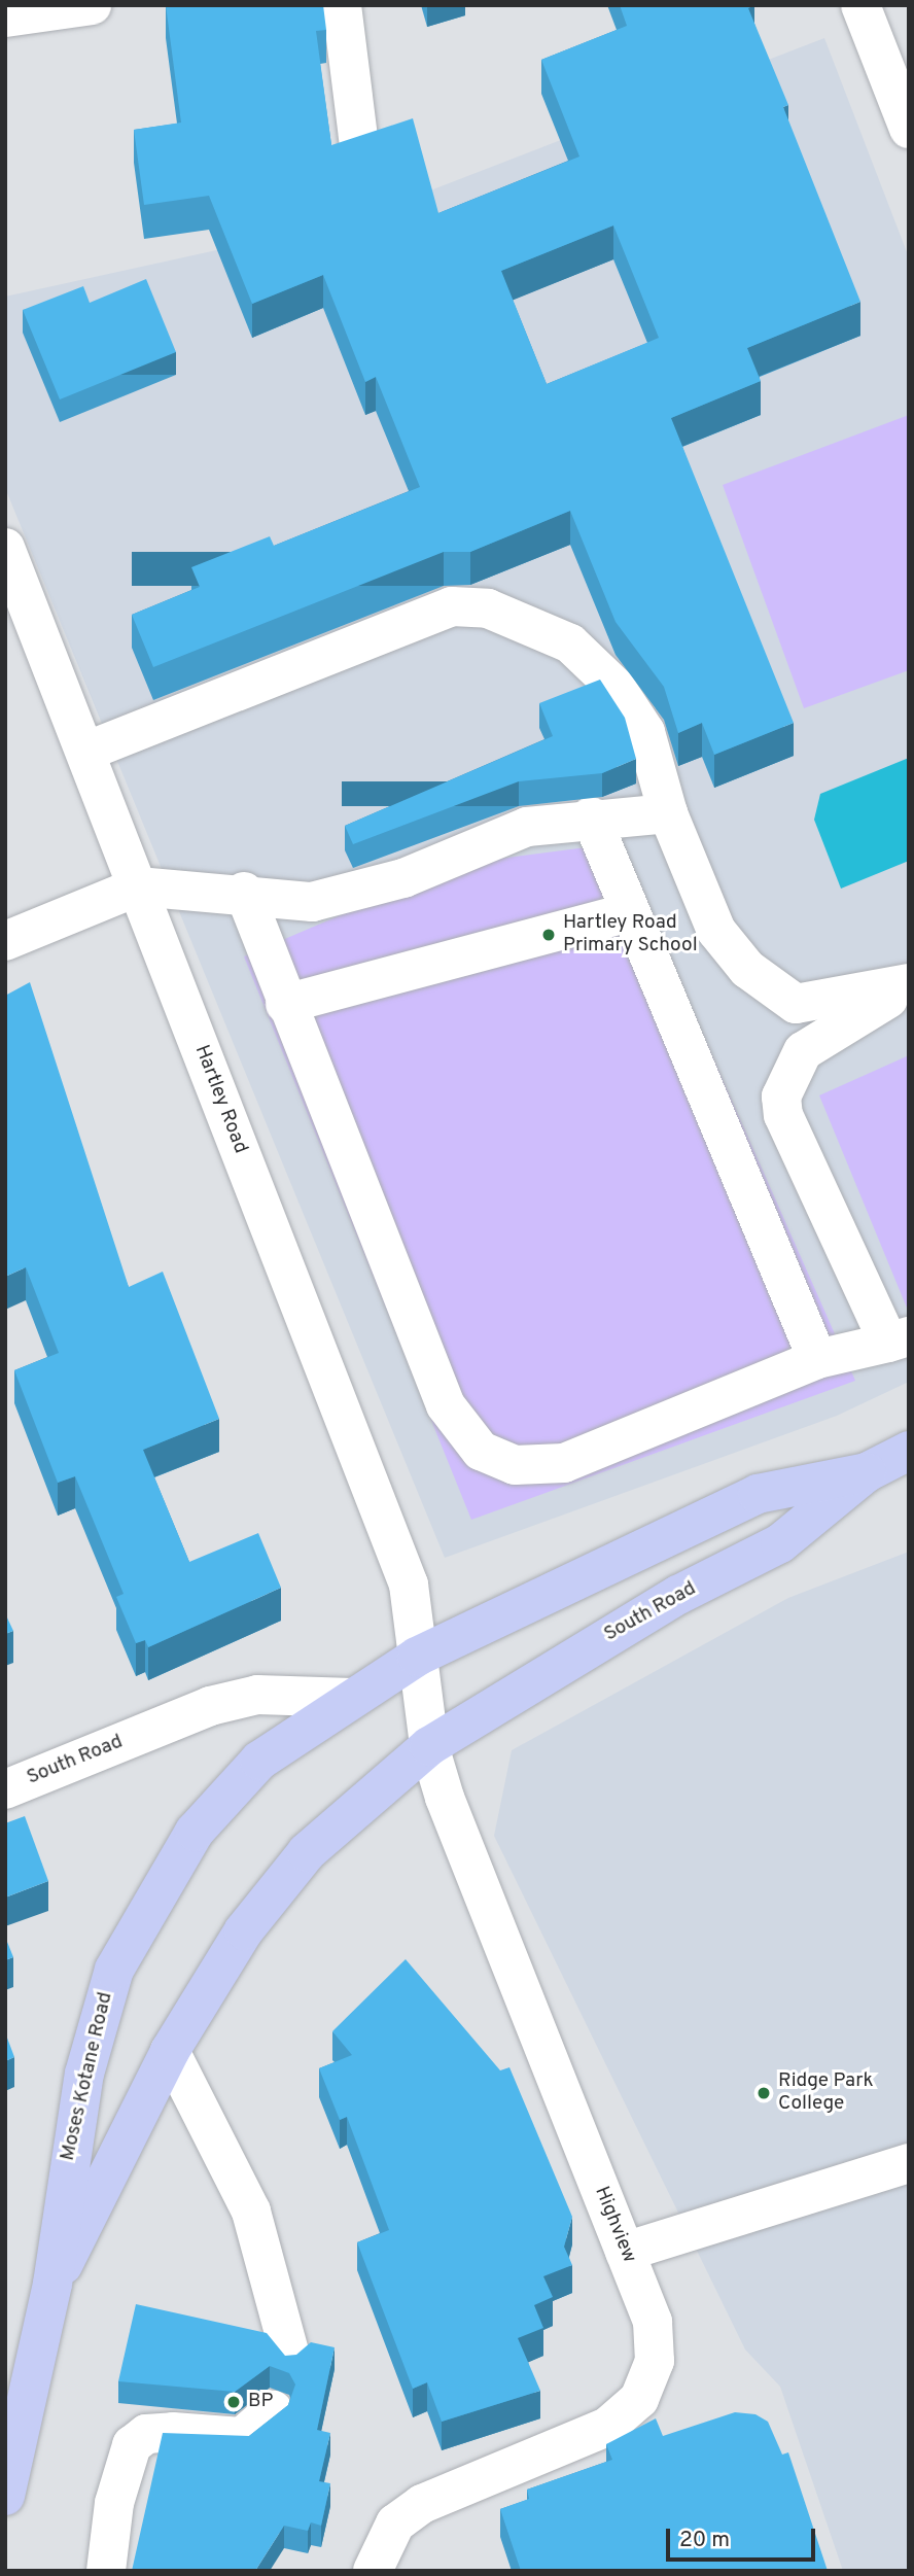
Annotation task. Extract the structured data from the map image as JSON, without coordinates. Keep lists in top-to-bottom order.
{
  "streets": {
    "main road": ["South Road", "Moses Kotane Road"],
    "street": ["Hartley Road", "Highview"]
  },
  "crossings": [
    ["Hartley Road", "South Road"],
    ["Hartley Road", "Moses Kotane Road"],
    ["Hartley Road", "Highview"],
    ["South Road", "Moses Kotane Road"],
    ["South Road", "Highview"],
    ["Moses Kotane Road", "Highview"]
  ],
  "places": ["Hartley Road Primary School", "Ridge Park College", "BP"],
  "scale_bar": "20 m"
}
